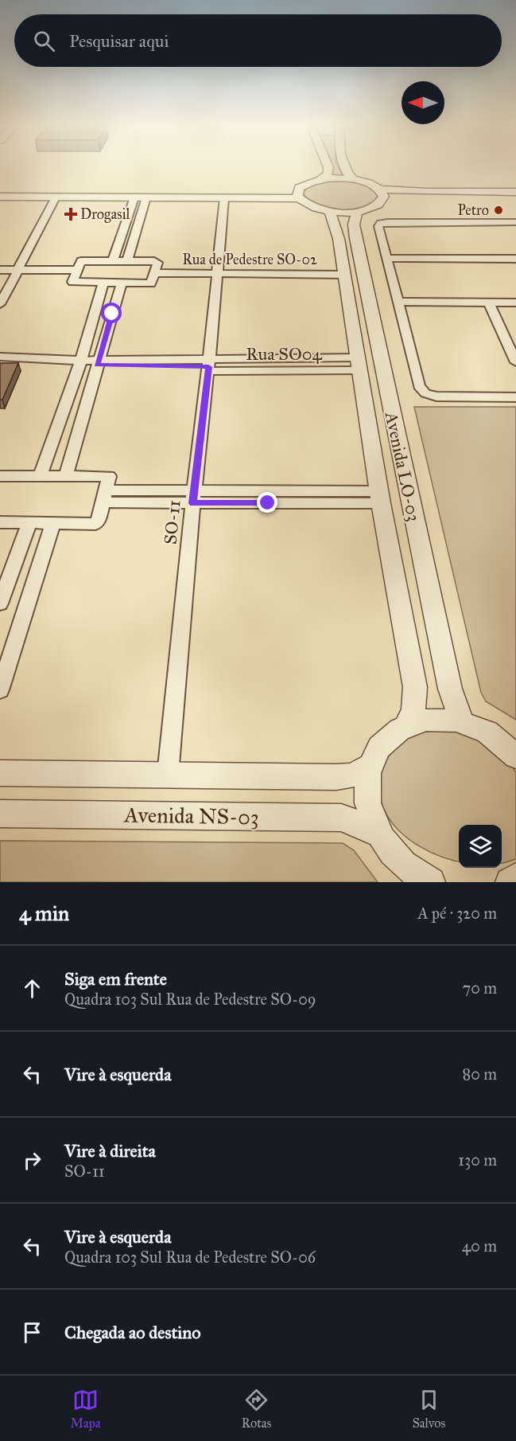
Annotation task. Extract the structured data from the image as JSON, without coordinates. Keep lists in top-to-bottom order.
{
  "streets": {
    "street": [
      "Rua de Pedestre SO-02",
      "Rua SO04",
      "Avenida LO-03",
      "SO-11",
      "Avenida NS-03"
    ]
  },
  "crossings": [
    ["Rua de Pedestre SO-02", "Avenida LO-03"],
    ["Rua de Pedestre SO-02", "SO-11"],
    ["Rua SO04", "Avenida LO-03"],
    ["Rua SO04", "SO-11"],
    ["Avenida LO-03", "Avenida NS-03"]
  ],
  "places": {
    "other": ["Petro"],
    "health": ["Drogasil"]
  },
  "north": "left",
  "page": {
    "search": "Pesquisar aqui",
    "heading": ["4 min", "A pé · 320 m"],
    "list": [
      ["Siga em frente", "Quadra 103 Sul Rua de Pedestre SO-09", "70 m"],
      ["Vire à esquerda", "80 m"],
      ["Vire à direita", "SO-11", "130 m"],
      ["Vire à esquerda", "Quadra 103 Sul Rua de Pedestre SO-06", "40 m"],
      "Chegada ao destino"
    ],
    "nav": ["Mapa", "Rotas", "Salvos"]
  }
}
